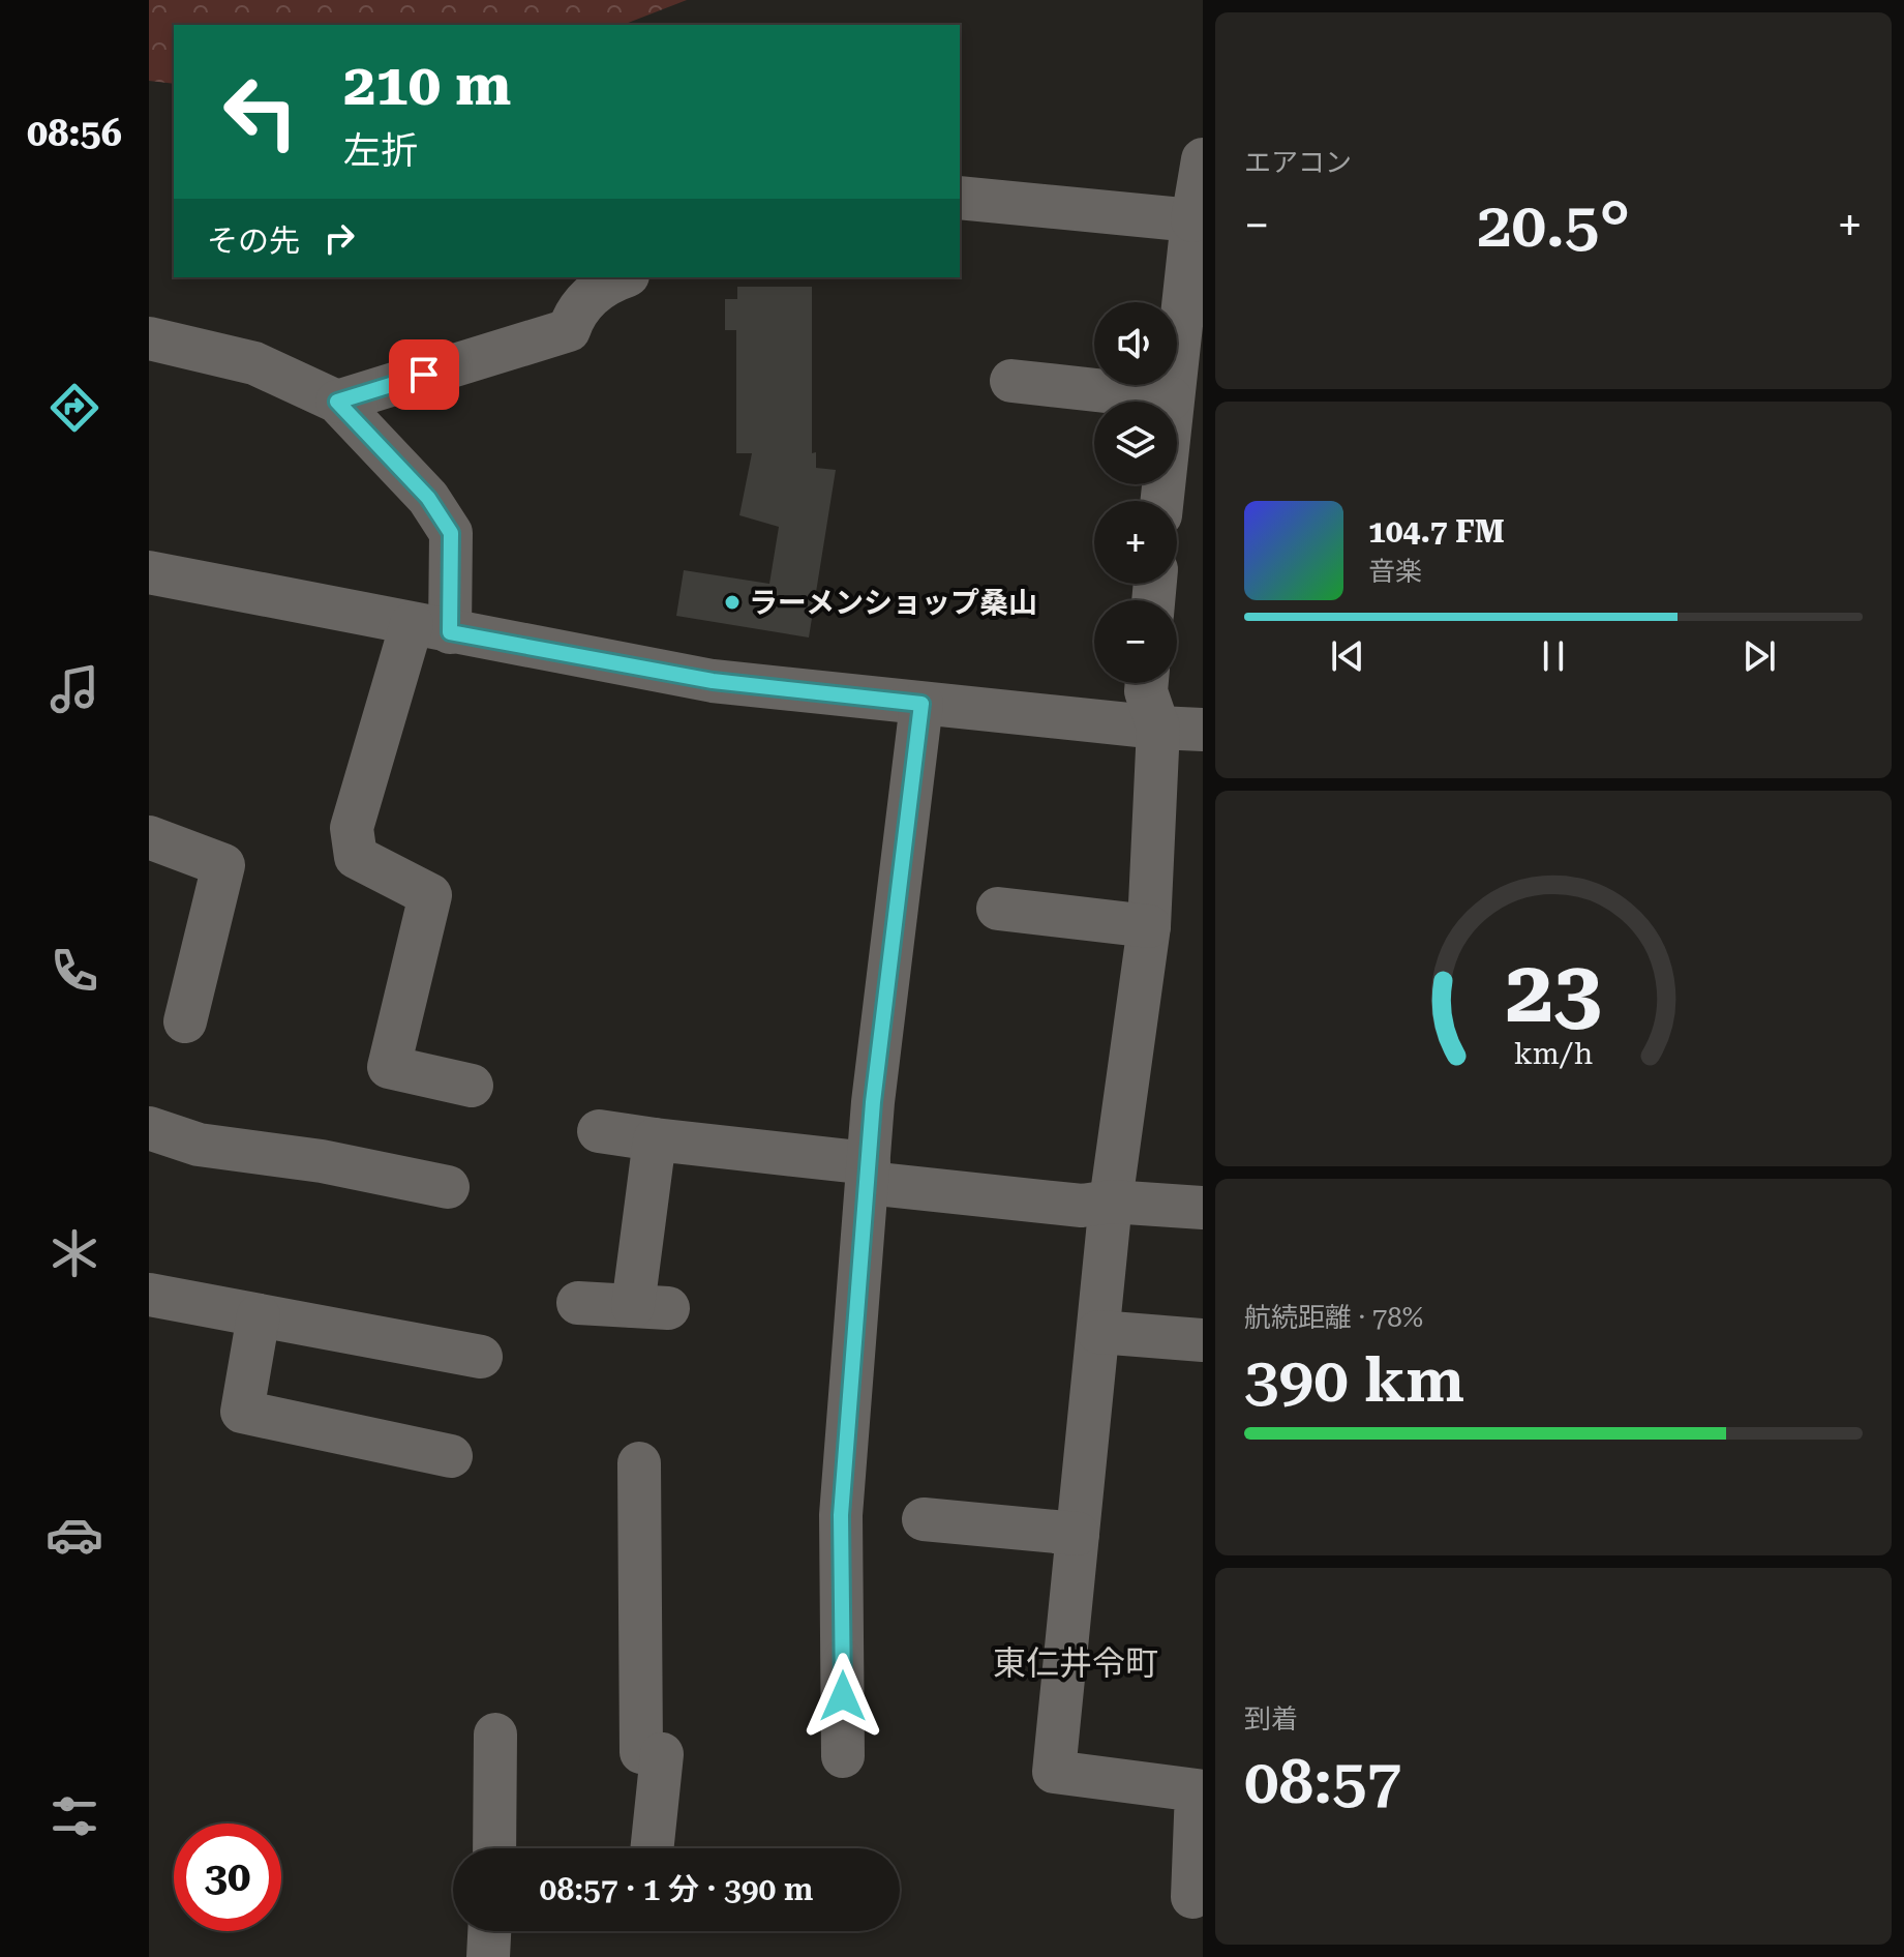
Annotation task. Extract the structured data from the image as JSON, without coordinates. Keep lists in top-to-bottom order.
{
  "districts": ["東仁井令町"],
  "places": ["ラーメンショップ桑山"],
  "page": {
    "tabs": "08:56",
    "tile": [
      "エアコン",
      ["航続距離 · 78%", "390 km"],
      ["到着", "08:57"]
    ],
    "turn": ["210 m", "左折"],
    "heat": ["−", "20.5°", "+"],
    "then": "その先",
    "map_buttons": ["+", "−"],
    "song": ["104.7 FM", "音楽"],
    "limit": "30",
    "trip": "08:57 · 1 分 · 390 m",
    "gauge": ["23", "km/h"]
  }
}
